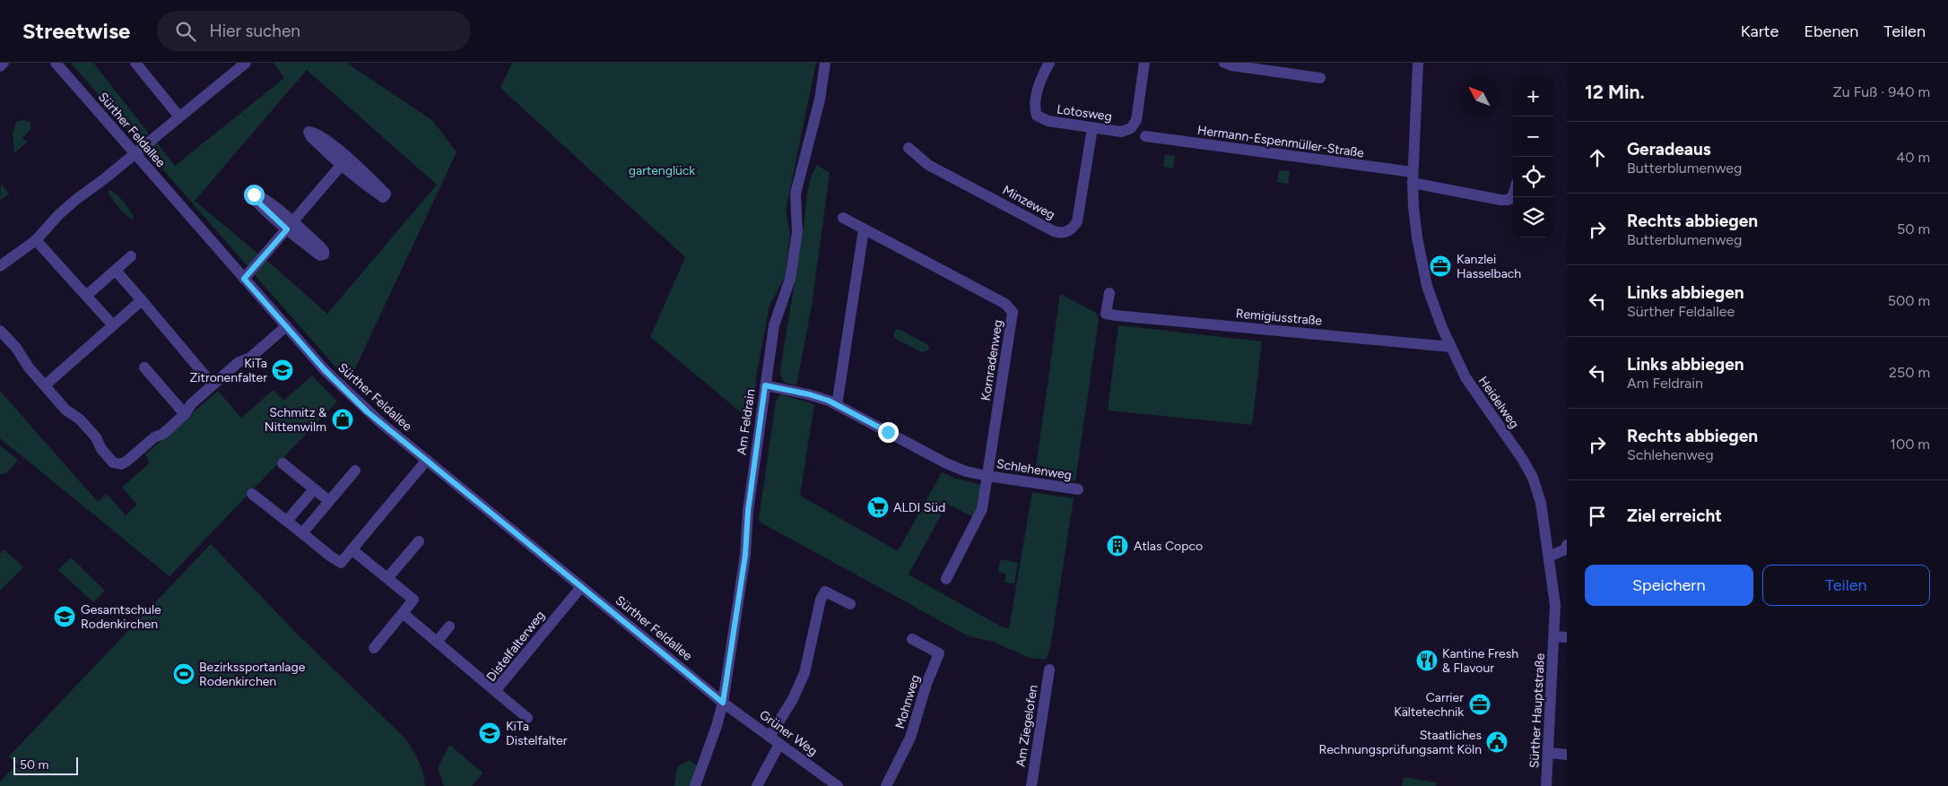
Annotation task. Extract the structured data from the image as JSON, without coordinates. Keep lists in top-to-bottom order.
{
  "streets": {
    "street": [
      "Lotosweg",
      "Sürther Feldallee",
      "Hermann-Espenmüller-Straße",
      "Minzeweg",
      "Remigiusstraße",
      "Kornradenweg",
      "Heidelweg",
      "Am Feldrain",
      "Schlehenweg",
      "Distelfalterweg",
      "Mohnweg",
      "Sürther Hauptstraße",
      "Am Ziegelofen",
      "Grüner Weg"
    ]
  },
  "crossings": [
    ["Lotosweg", "Minzeweg"],
    ["Sürther Feldallee", "Am Feldrain"],
    ["Sürther Feldallee", "Distelfalterweg"],
    ["Sürther Feldallee", "Grüner Weg"],
    ["Hermann-Espenmüller-Straße", "Heidelweg"],
    ["Remigiusstraße", "Heidelweg"],
    ["Kornradenweg", "Schlehenweg"],
    ["Heidelweg", "Sürther Hauptstraße"],
    ["Am Feldrain", "Schlehenweg"],
    ["Am Feldrain", "Grüner Weg"]
  ],
  "parks": ["gartenglück"],
  "places": {
    "office": ["Kanzlei Hasselbach", "Carrier Kältetechnik"],
    "school or university": ["KiTa Zitronenfalter", "Gesamtschule Rodenkirchen", "KiTa Distelfalter"],
    "shop": ["Schmitz & Nittenwilm"],
    "supermarket": ["ALDI Süd"],
    "building": ["Atlas Copco"],
    "restaurant": ["Kantine Fresh & Flavour"],
    "sports": ["Bezirkssportanlage Rodenkirchen"],
    "public building": ["Staatliches Rechnungsprüfungsamt Köln"]
  },
  "scale_bar": "50 m",
  "north": "top left",
  "page": {
    "header": "Streetwise",
    "search": "Hier suchen",
    "nav": ["Karte", "Ebenen", "Teilen"],
    "heading": ["12 Min.", "Zu Fuß · 940 m"],
    "map_buttons": ["+", "−"],
    "list": [
      ["Geradeaus", "Butterblumenweg", "40 m"],
      ["Rechts abbiegen", "Butterblumenweg", "50 m"],
      ["Links abbiegen", "Sürther Feldallee", "500 m"],
      ["Links abbiegen", "Am Feldrain", "250 m"],
      ["Rechts abbiegen", "Schlehenweg", "100 m"],
      "Ziel erreicht"
    ],
    "buttons": ["Speichern", "Teilen"],
    "scale": "50 m"
  }
}
